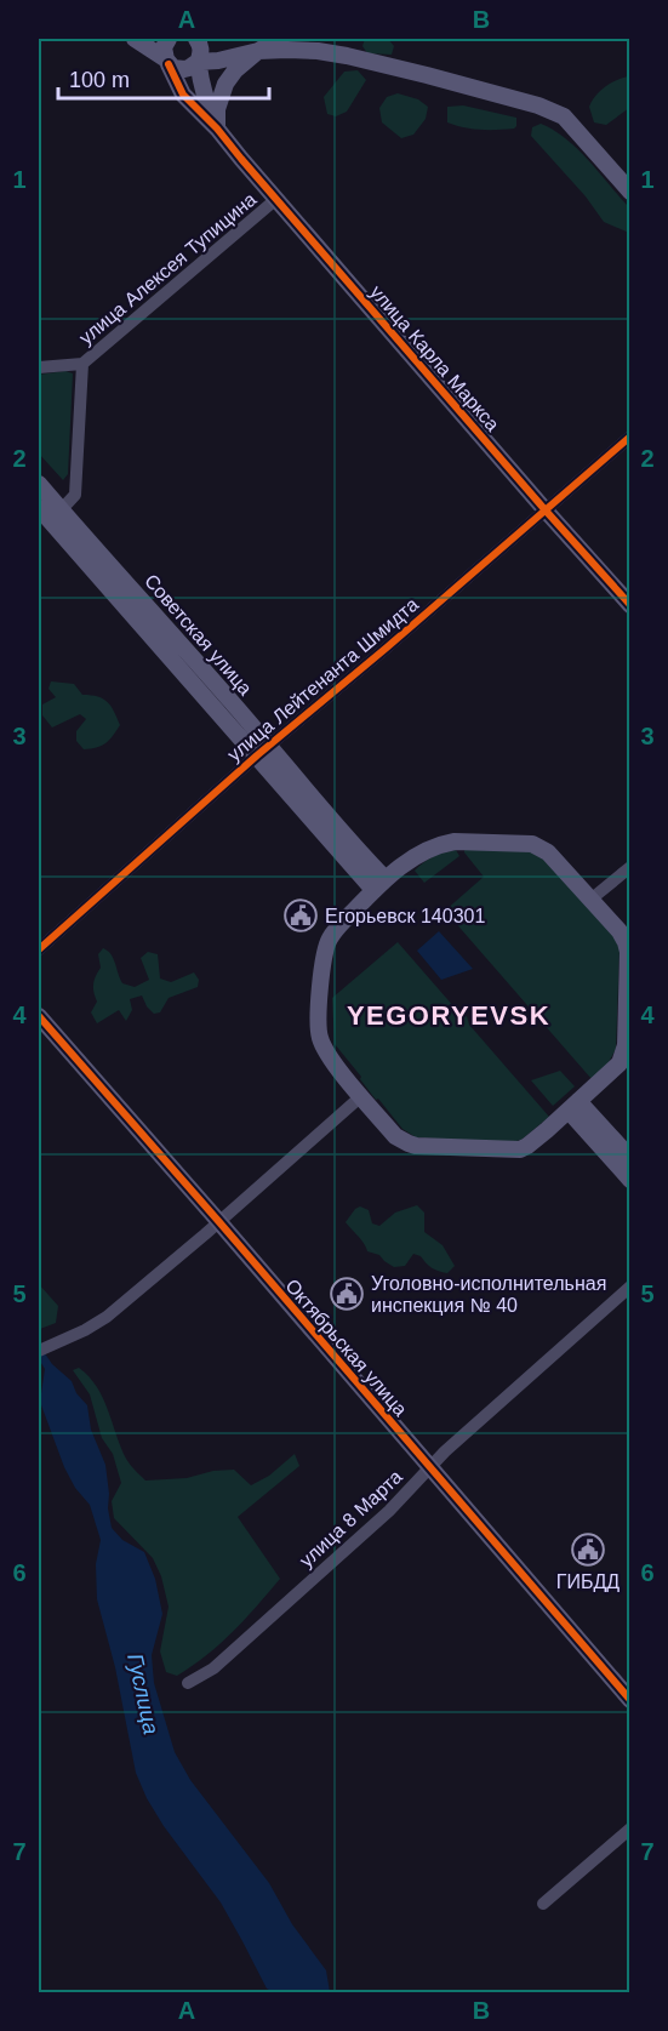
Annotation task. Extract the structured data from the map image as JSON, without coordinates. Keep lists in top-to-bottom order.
{
  "streets": {
    "street": [
      "улица Алексея Тупицина",
      "улица Карла Маркса",
      "Советская улица",
      "улица Лейтенанта Шмидта",
      "Октябрьская улица",
      "улица 8 Марта"
    ]
  },
  "crossings": [
    ["улица Алексея Тупицина", "улица Карла Маркса"],
    ["улица Алексея Тупицина", "Советская улица"],
    ["улица Карла Маркса", "улица Лейтенанта Шмидта"],
    ["Советская улица", "улица Лейтенанта Шмидта"],
    ["Октябрьская улица", "улица 8 Марта"]
  ],
  "districts": ["YEGORYEVSK"],
  "water": ["Гуслица"],
  "places": {
    "public building": ["Егорьевск 140301", "Уголовно-исполнительная инспекция № 40", "ГИБДД"]
  },
  "scale_bar": "100 m",
  "grid": {
    "columns": ["A", "B"],
    "rows": [
      "1",
      "2",
      "3",
      "4",
      "5",
      "6",
      "7"
    ]
  }
}
